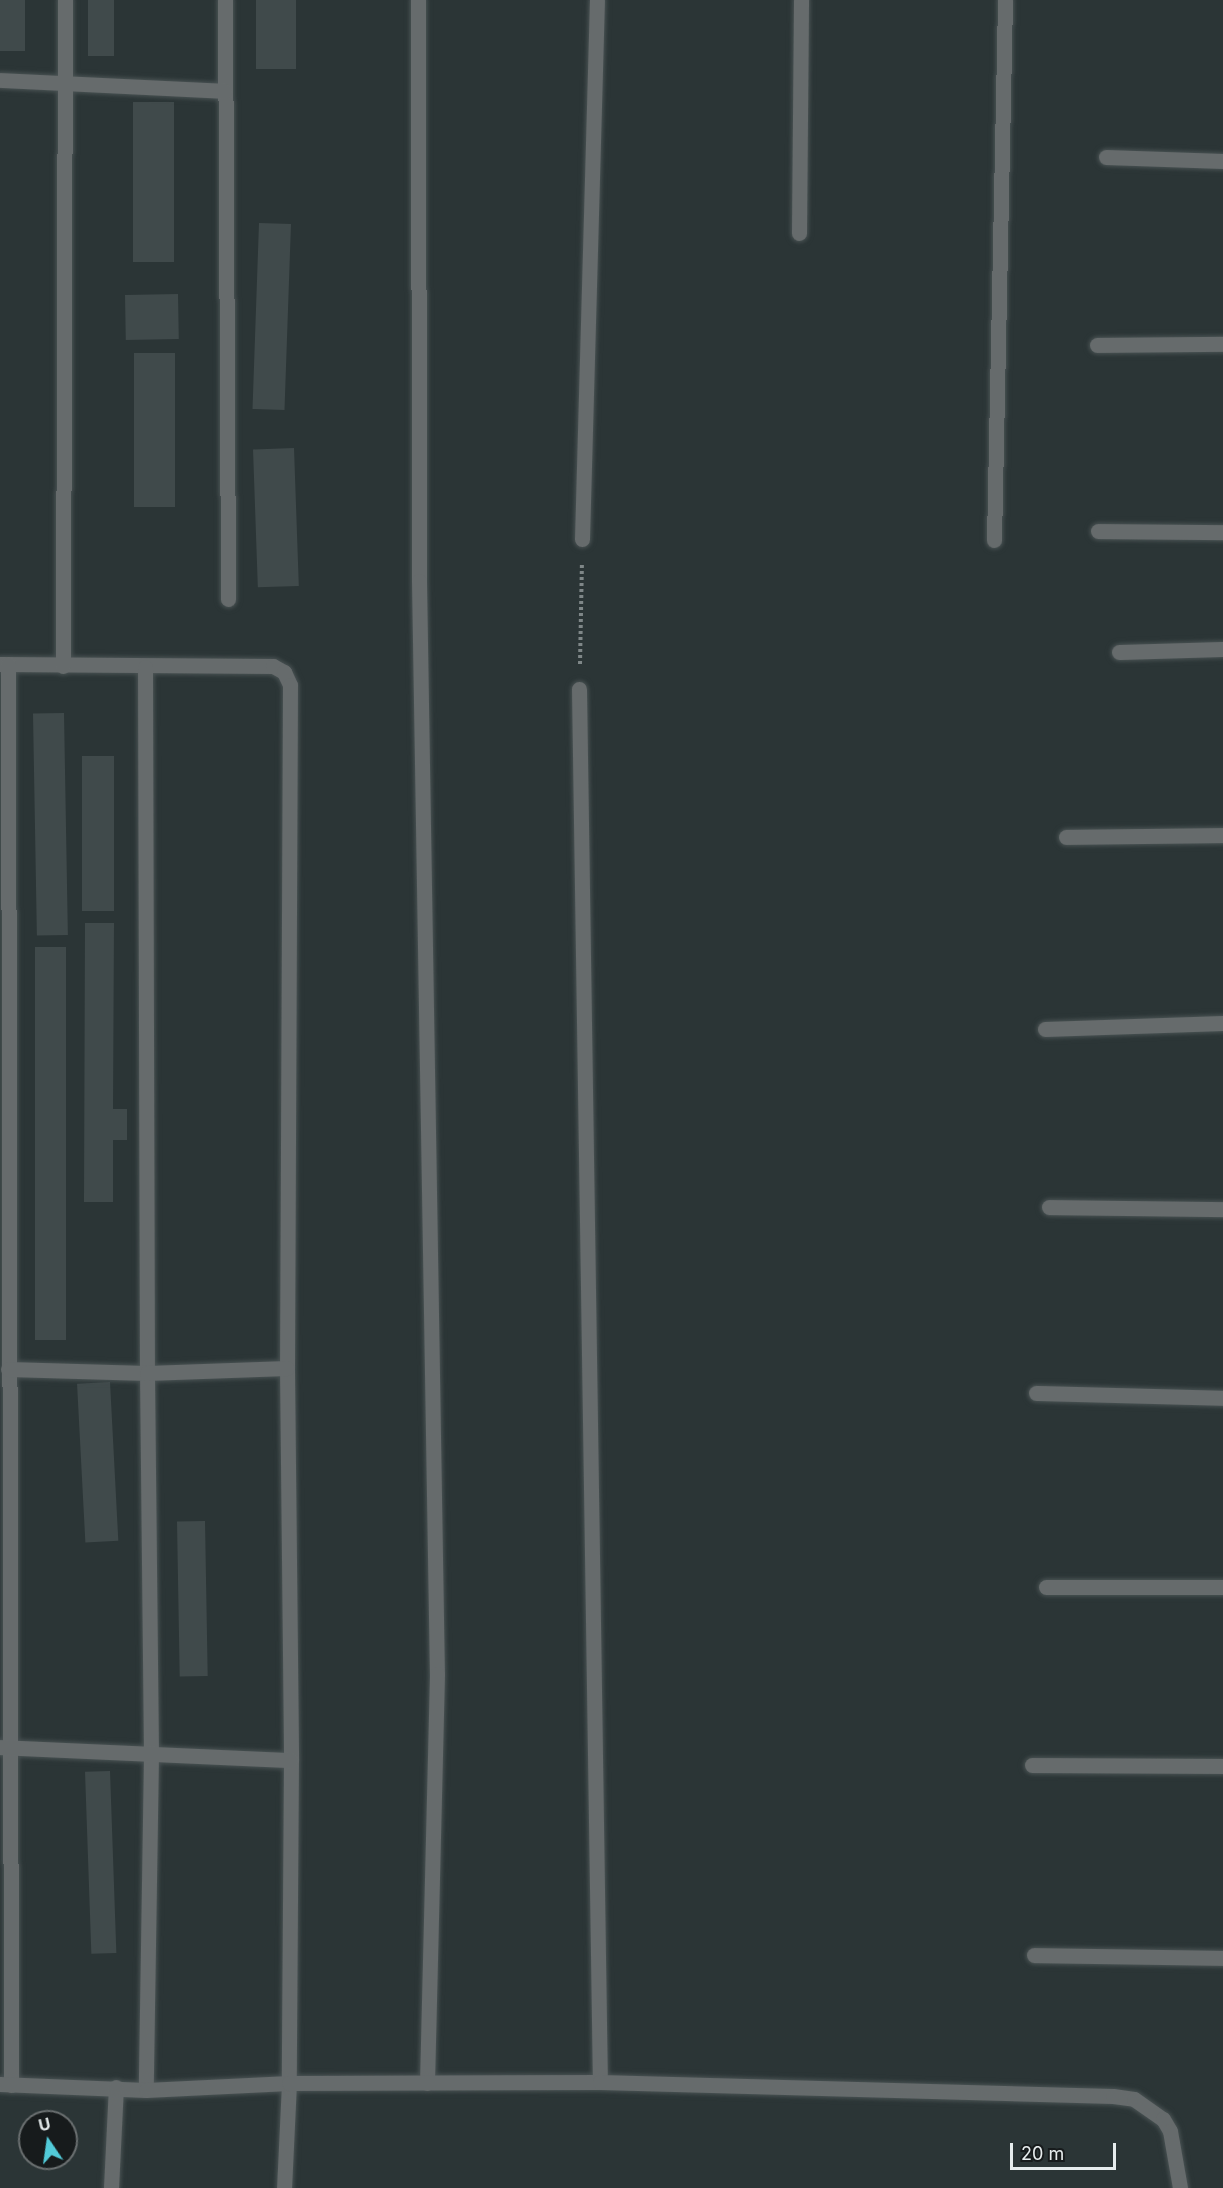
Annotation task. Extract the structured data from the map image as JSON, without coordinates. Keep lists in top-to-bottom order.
{
  "scale_bar": "20 m",
  "north": "top"
}
